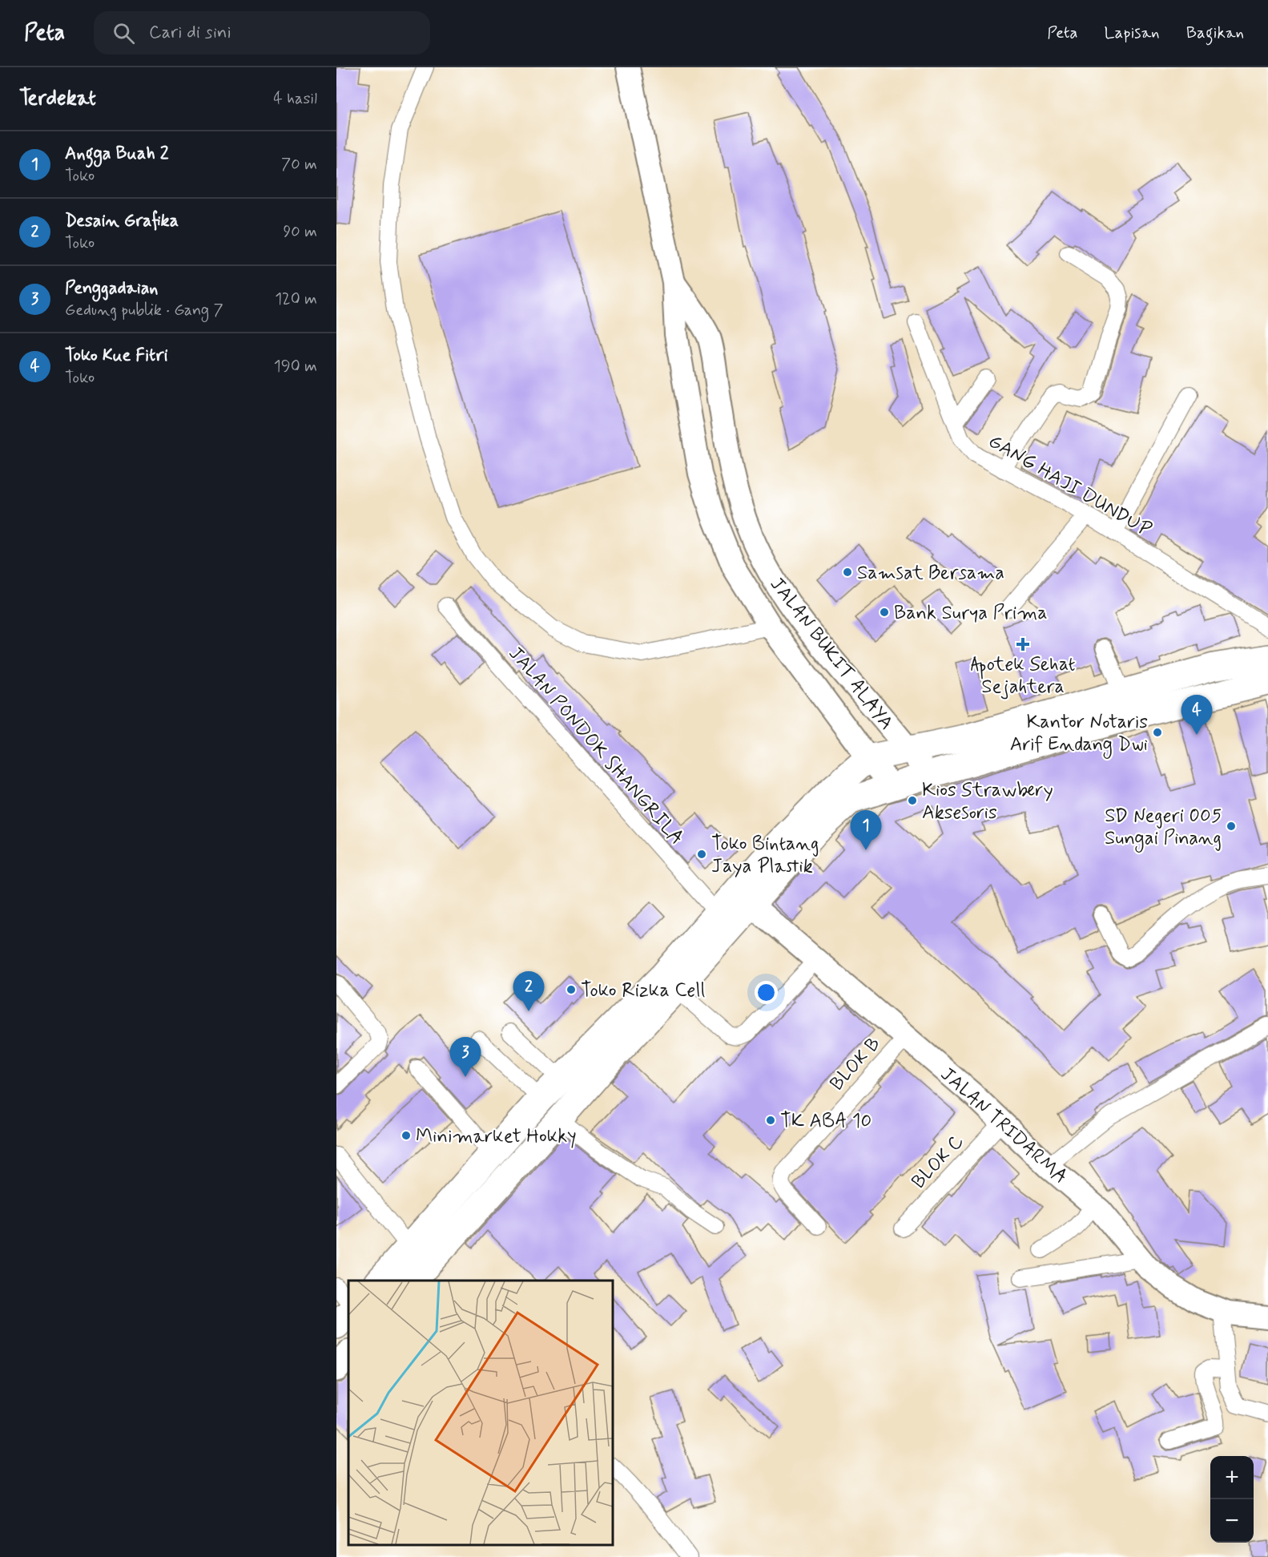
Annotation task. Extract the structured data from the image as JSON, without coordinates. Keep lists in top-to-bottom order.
{
  "streets": {
    "street": [
      "GANG HAJI DUNDUP",
      "JALAN BUKIT ALAYA",
      "JALAN PONDOK SHANGRILA",
      "BLOK B",
      "JALAN TRIDARMA",
      "BLOK C"
    ]
  },
  "crossings": [
    ["BLOK B", "JALAN TRIDARMA"],
    ["JALAN TRIDARMA", "BLOK C"]
  ],
  "places": {
    "other": [
      "Samsat Bersama",
      "Bank Surya Prima",
      "Kantor Notaris Arif Endang Dwi",
      "Kios Strawbery Aksesoris",
      "SD Negeri 005 Sungai Pinang",
      "Toko Bintang Jaya Plastik",
      "Toko Rizka Cell",
      "TK ABA 10",
      "Minimarket Hokky"
    ],
    "health": ["Apotek Sehat Sejahtera"]
  },
  "page": {
    "header": "Peta",
    "search": "Cari di sini",
    "nav": ["Peta", "Lapisan", "Bagikan"],
    "heading": ["Terdekat", "4 hasil"],
    "list": [
      {
        "mark": "1",
        "name": "Angga Buah 2",
        "note": "Toko",
        "value": "70 m"
      },
      {
        "mark": "2",
        "name": "Desain Grafika",
        "note": "Toko",
        "value": "90 m"
      },
      {
        "mark": "3",
        "name": "Penggadaian",
        "note": "Gedung publik · Gang 7",
        "value": "120 m"
      },
      {
        "mark": "4",
        "name": "Toko Kue Fitri",
        "note": "Toko",
        "value": "190 m"
      }
    ],
    "pins": [
      "4",
      "1",
      "2",
      "3"
    ],
    "map_buttons": ["+", "−"]
  }
}
